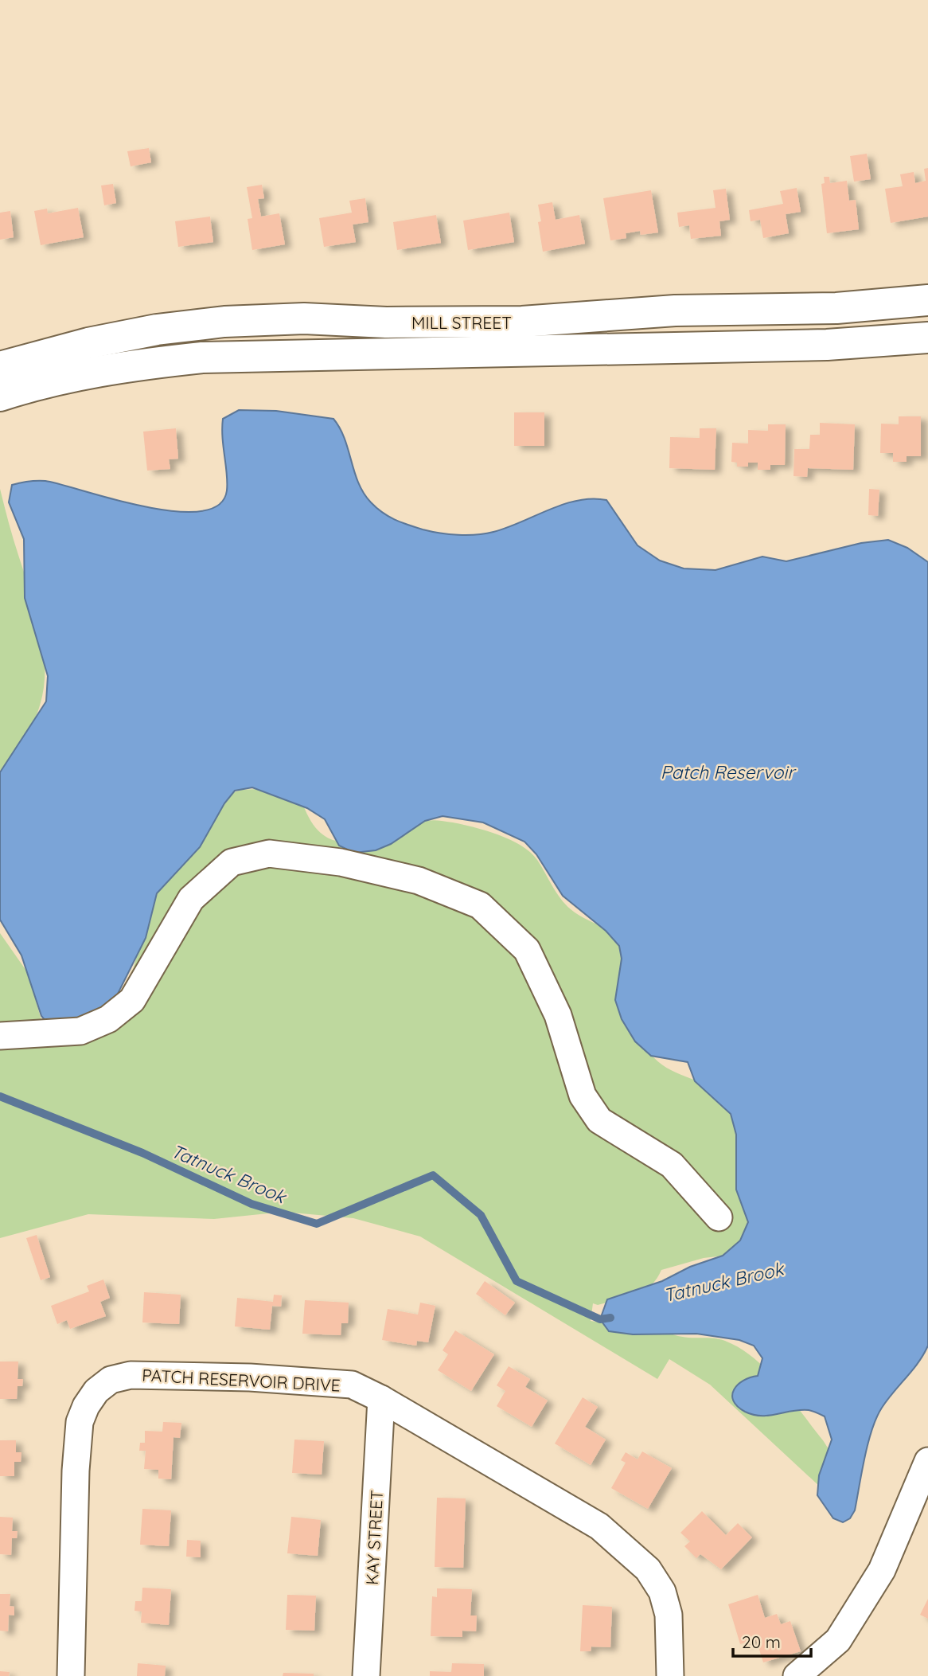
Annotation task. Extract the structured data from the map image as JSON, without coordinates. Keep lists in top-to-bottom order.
{
  "streets": {
    "main road": ["MILL STREET"],
    "street": ["PATCH RESERVOIR DRIVE", "KAY STREET"]
  },
  "crossings": [
    ["PATCH RESERVOIR DRIVE", "KAY STREET"]
  ],
  "water": ["Patch Reservoir", "Tatnuck Brook"],
  "scale_bar": "20 m"
}
